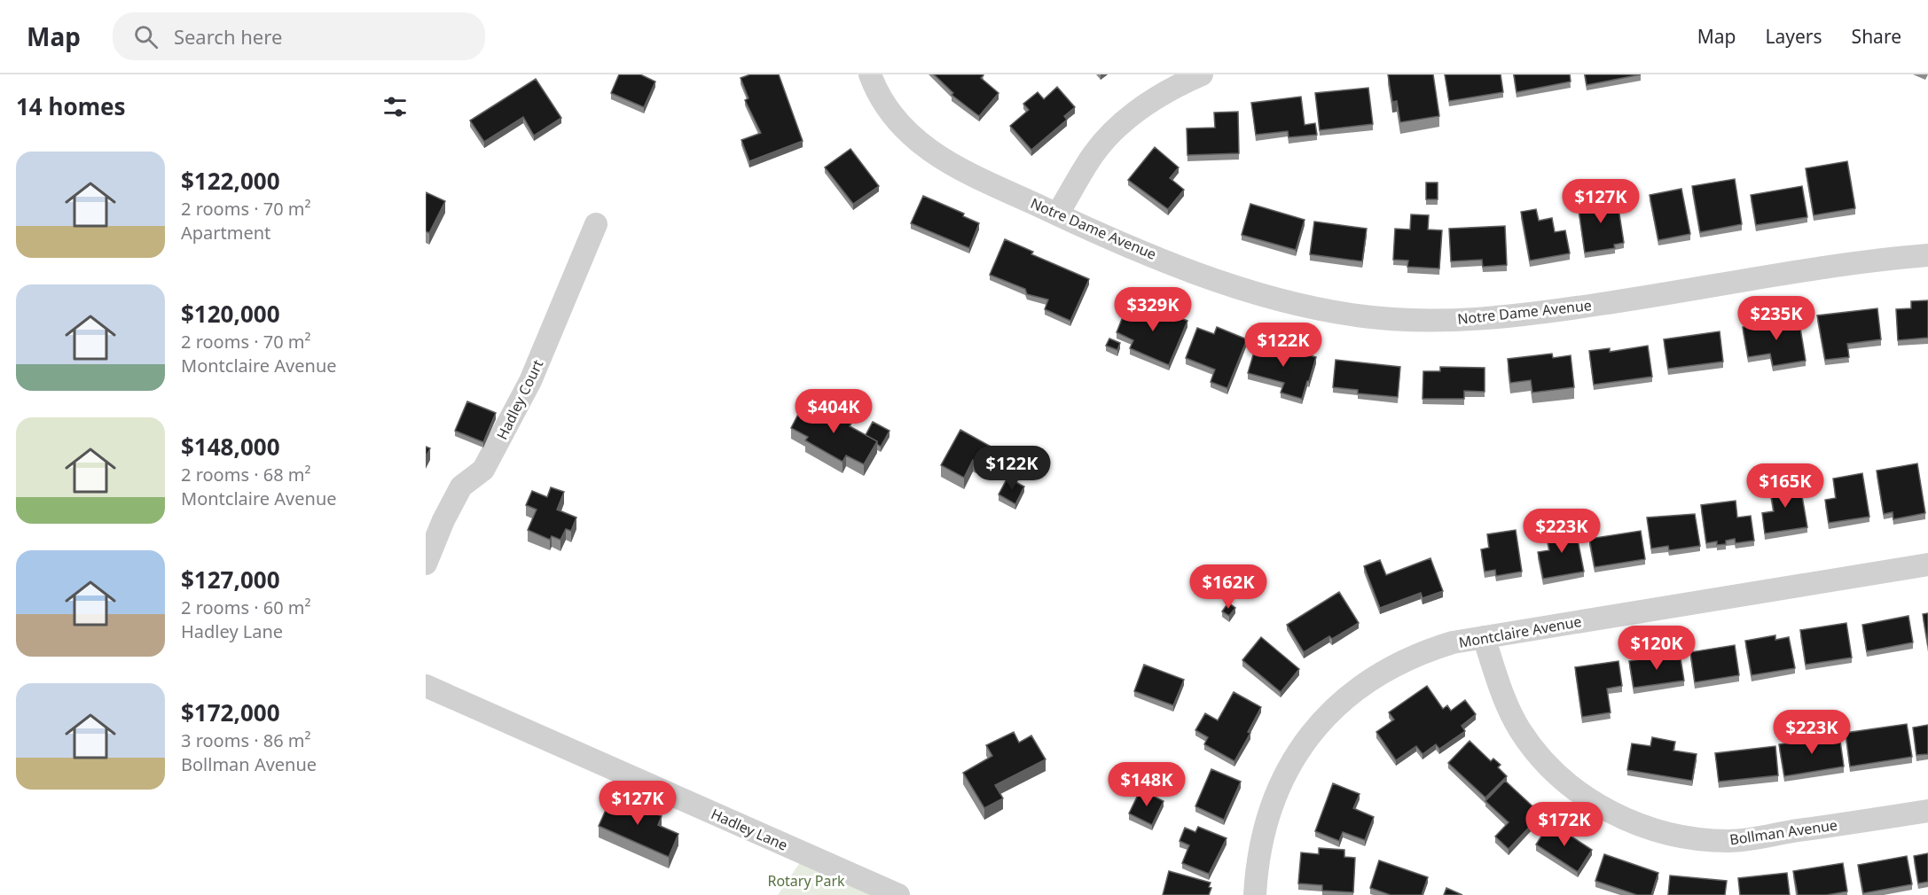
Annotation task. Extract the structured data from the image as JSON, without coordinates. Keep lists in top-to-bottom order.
{
  "streets": {
    "street": [
      "Notre Dame Avenue",
      "Hadley Court",
      "Montclaire Avenue",
      "Hadley Lane",
      "Bollman Avenue"
    ]
  },
  "crossings": [
    ["Montclaire Avenue", "Bollman Avenue"]
  ],
  "parks": ["Rotary Park"],
  "page": {
    "header": "Map",
    "search": "Search here",
    "nav": ["Map", "Layers", "Share"],
    "heading": "14 homes",
    "list": [
      {
        "name": "$122,000",
        "note": "2 rooms · 70 m² · Apartment"
      },
      {
        "name": "$120,000",
        "note": "2 rooms · 70 m² · Montclaire Avenue"
      },
      {
        "name": "$148,000",
        "note": "2 rooms · 68 m² · Montclaire Avenue"
      },
      {
        "name": "$127,000",
        "note": "2 rooms · 60 m² · Hadley Lane"
      },
      {
        "name": "$172,000",
        "note": "3 rooms · 86 m² · Bollman Avenue"
      }
    ],
    "price": [
      "$127K",
      "$329K",
      "$235K",
      "$122K",
      "$404K",
      "$122K",
      "$165K",
      "$223K",
      "$162K",
      "$120K",
      "$223K",
      "$148K",
      "$127K",
      "$172K"
    ]
  }
}
